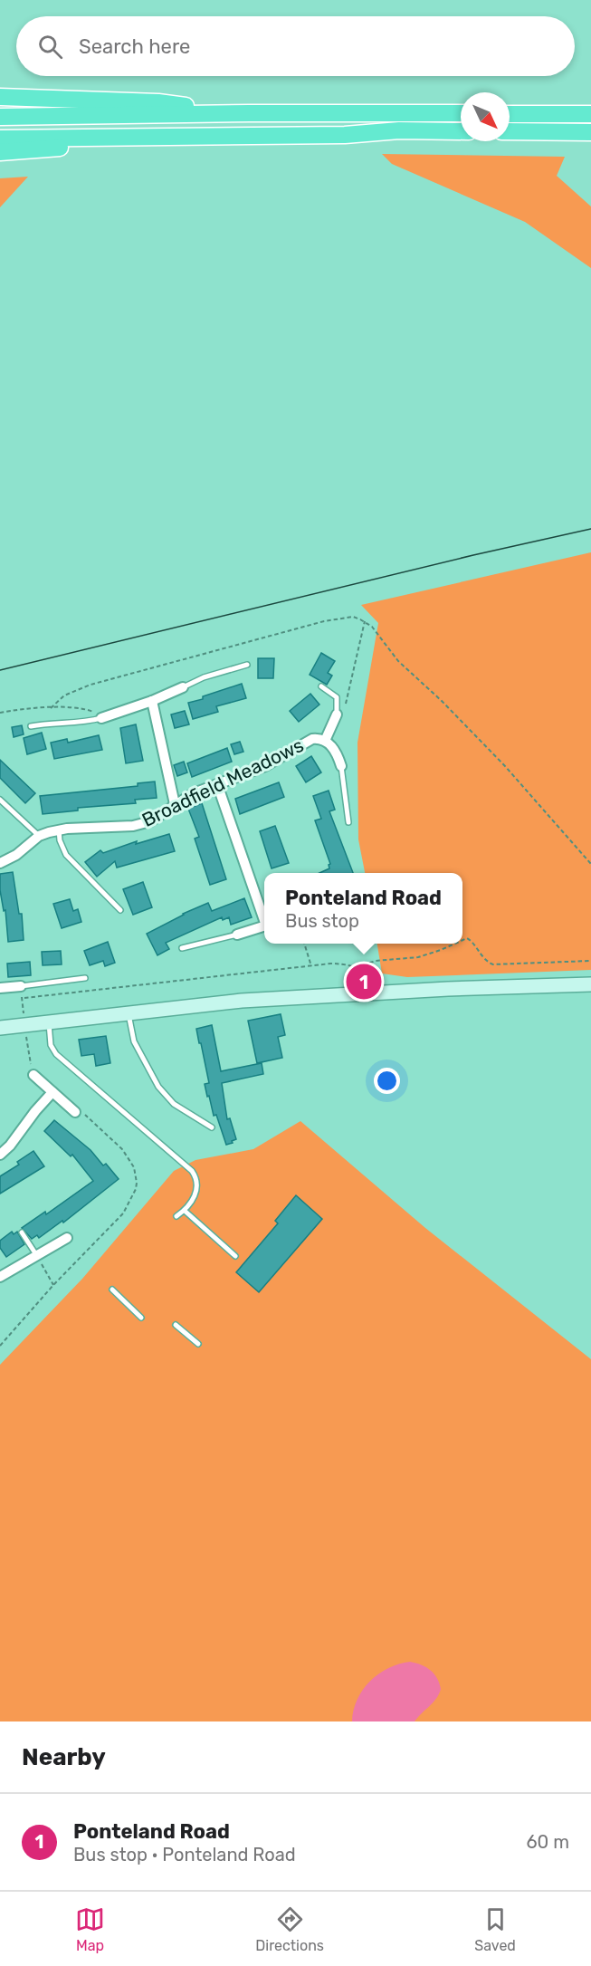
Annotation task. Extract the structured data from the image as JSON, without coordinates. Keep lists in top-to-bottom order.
{
  "streets": {
    "street": ["Broadfield Meadows"]
  },
  "north": "bottom right",
  "page": {
    "search": "Search here",
    "popup": ["Ponteland Road", "Bus stop"],
    "pins": "1",
    "heading": "Nearby",
    "list": [
      {
        "mark": "1",
        "name": "Ponteland Road",
        "note": "Bus stop · Ponteland Road",
        "value": "60 m"
      }
    ],
    "nav": ["Map", "Directions", "Saved"]
  }
}
